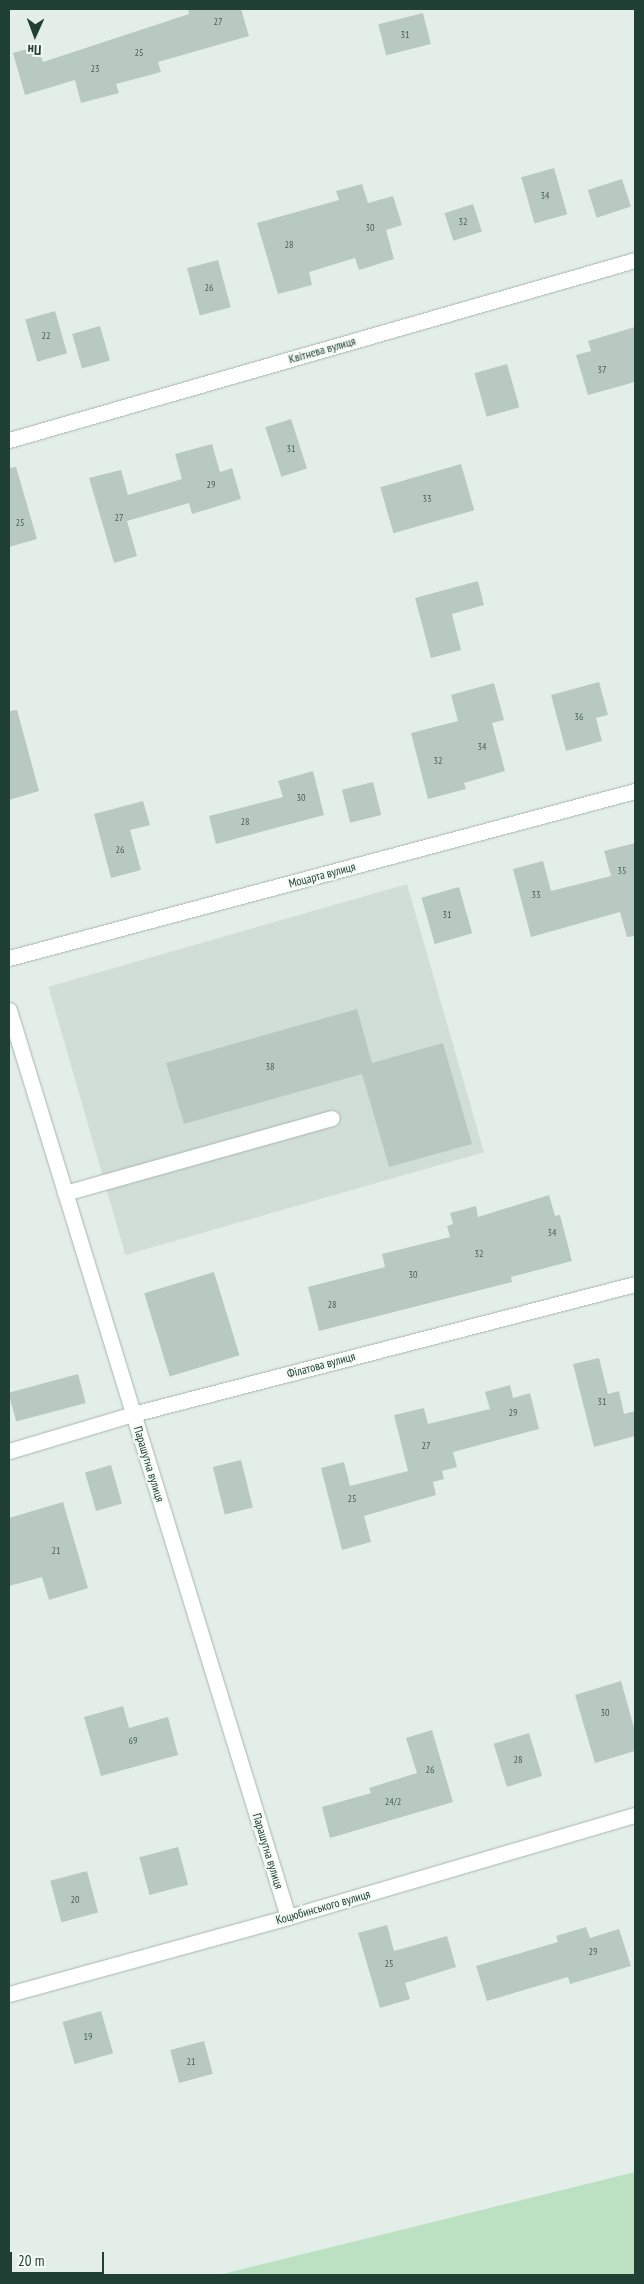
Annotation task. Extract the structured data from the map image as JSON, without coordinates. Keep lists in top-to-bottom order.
{
  "streets": {
    "street": [
      "Квітнева вулиця",
      "Моцарта вулиця",
      "Філатова вулиця",
      "Парашутна вулиця",
      "Коцюбинського вулиця"
    ]
  },
  "crossings": [
    ["Філатова вулиця", "Парашутна вулиця"],
    ["Парашутна вулиця", "Коцюбинського вулиця"]
  ],
  "house_numbers": [
    "27",
    "31",
    "25",
    "23",
    "34",
    "32",
    "30",
    "28",
    "26",
    "22",
    "37",
    "31",
    "29",
    "33",
    "27",
    "25",
    "36",
    "34",
    "32",
    "30",
    "28",
    "26",
    "35",
    "33",
    "31",
    "38",
    "34",
    "32",
    "30",
    "28",
    "31",
    "29",
    "27",
    "25",
    "21",
    "30",
    "69",
    "28",
    "26",
    "24/2",
    "20",
    "29",
    "25",
    "19",
    "21"
  ],
  "scale_bar": "20 m",
  "north": "bottom"
}
